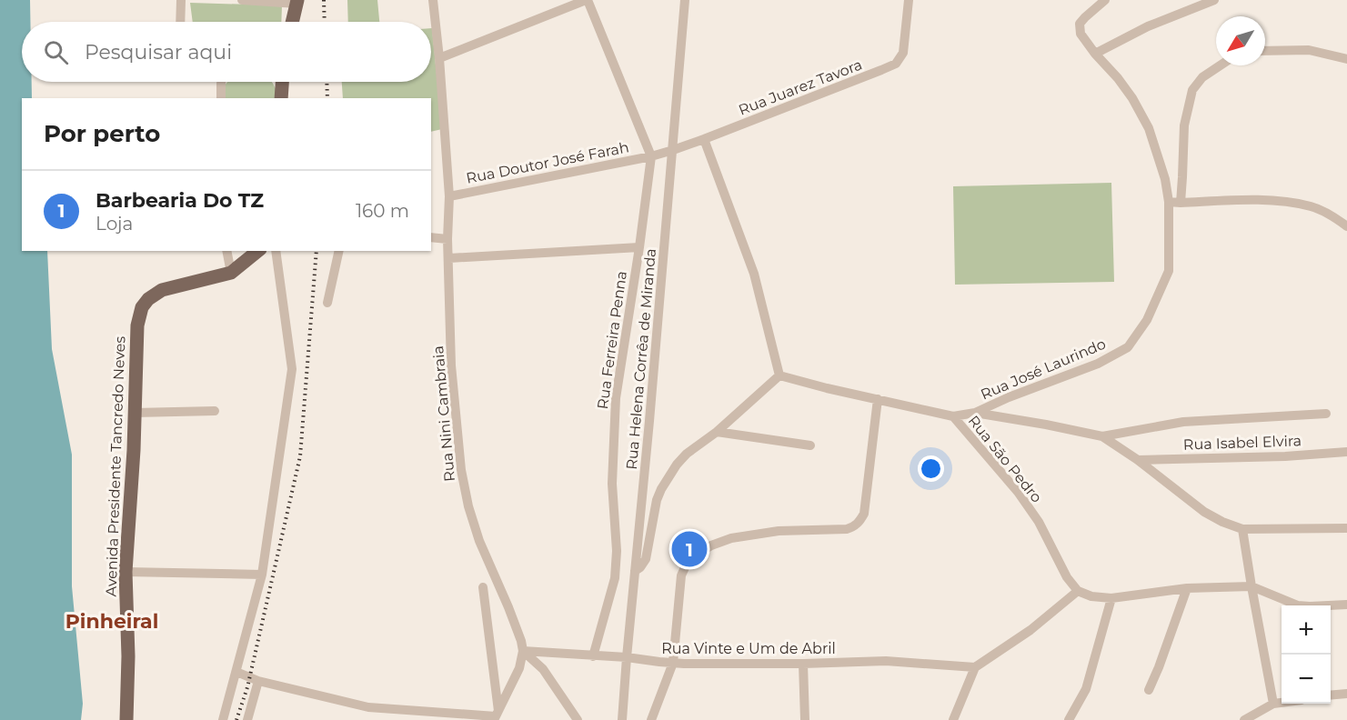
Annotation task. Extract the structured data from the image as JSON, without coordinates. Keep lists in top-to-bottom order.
{
  "streets": {
    "main road": ["Avenida Presidente Tancredo Neves"],
    "street": [
      "Rua Juarez Tavora",
      "Rua Doutor José Farah",
      "Rua Ferreira Penna",
      "Rua Helena Corrêa de Miranda",
      "Rua José Laurindo",
      "Rua Nini Cambraia",
      "Rua Isabel Elvira",
      "Rua São Pedro",
      "Rua Vinte e Um de Abril"
    ]
  },
  "crossings": [
    ["Rua Juarez Tavora", "Rua Doutor José Farah"],
    ["Rua Juarez Tavora", "Rua Ferreira Penna"],
    ["Rua Juarez Tavora", "Rua Helena Corrêa de Miranda"],
    ["Rua Doutor José Farah", "Rua Ferreira Penna"],
    ["Rua Doutor José Farah", "Rua Nini Cambraia"],
    ["Rua Ferreira Penna", "Rua Vinte e Um de Abril"],
    ["Rua Helena Corrêa de Miranda", "Rua Vinte e Um de Abril"],
    ["Rua Nini Cambraia", "Rua Vinte e Um de Abril"]
  ],
  "districts": ["Pinheiral"],
  "north": "bottom left",
  "page": {
    "search": "Pesquisar aqui",
    "heading": "Por perto",
    "list": [
      {
        "mark": "1",
        "name": "Barbearia Do TZ",
        "note": "Loja",
        "value": "160 m"
      }
    ],
    "pins": "1",
    "map_buttons": ["+", "−"]
  }
}
